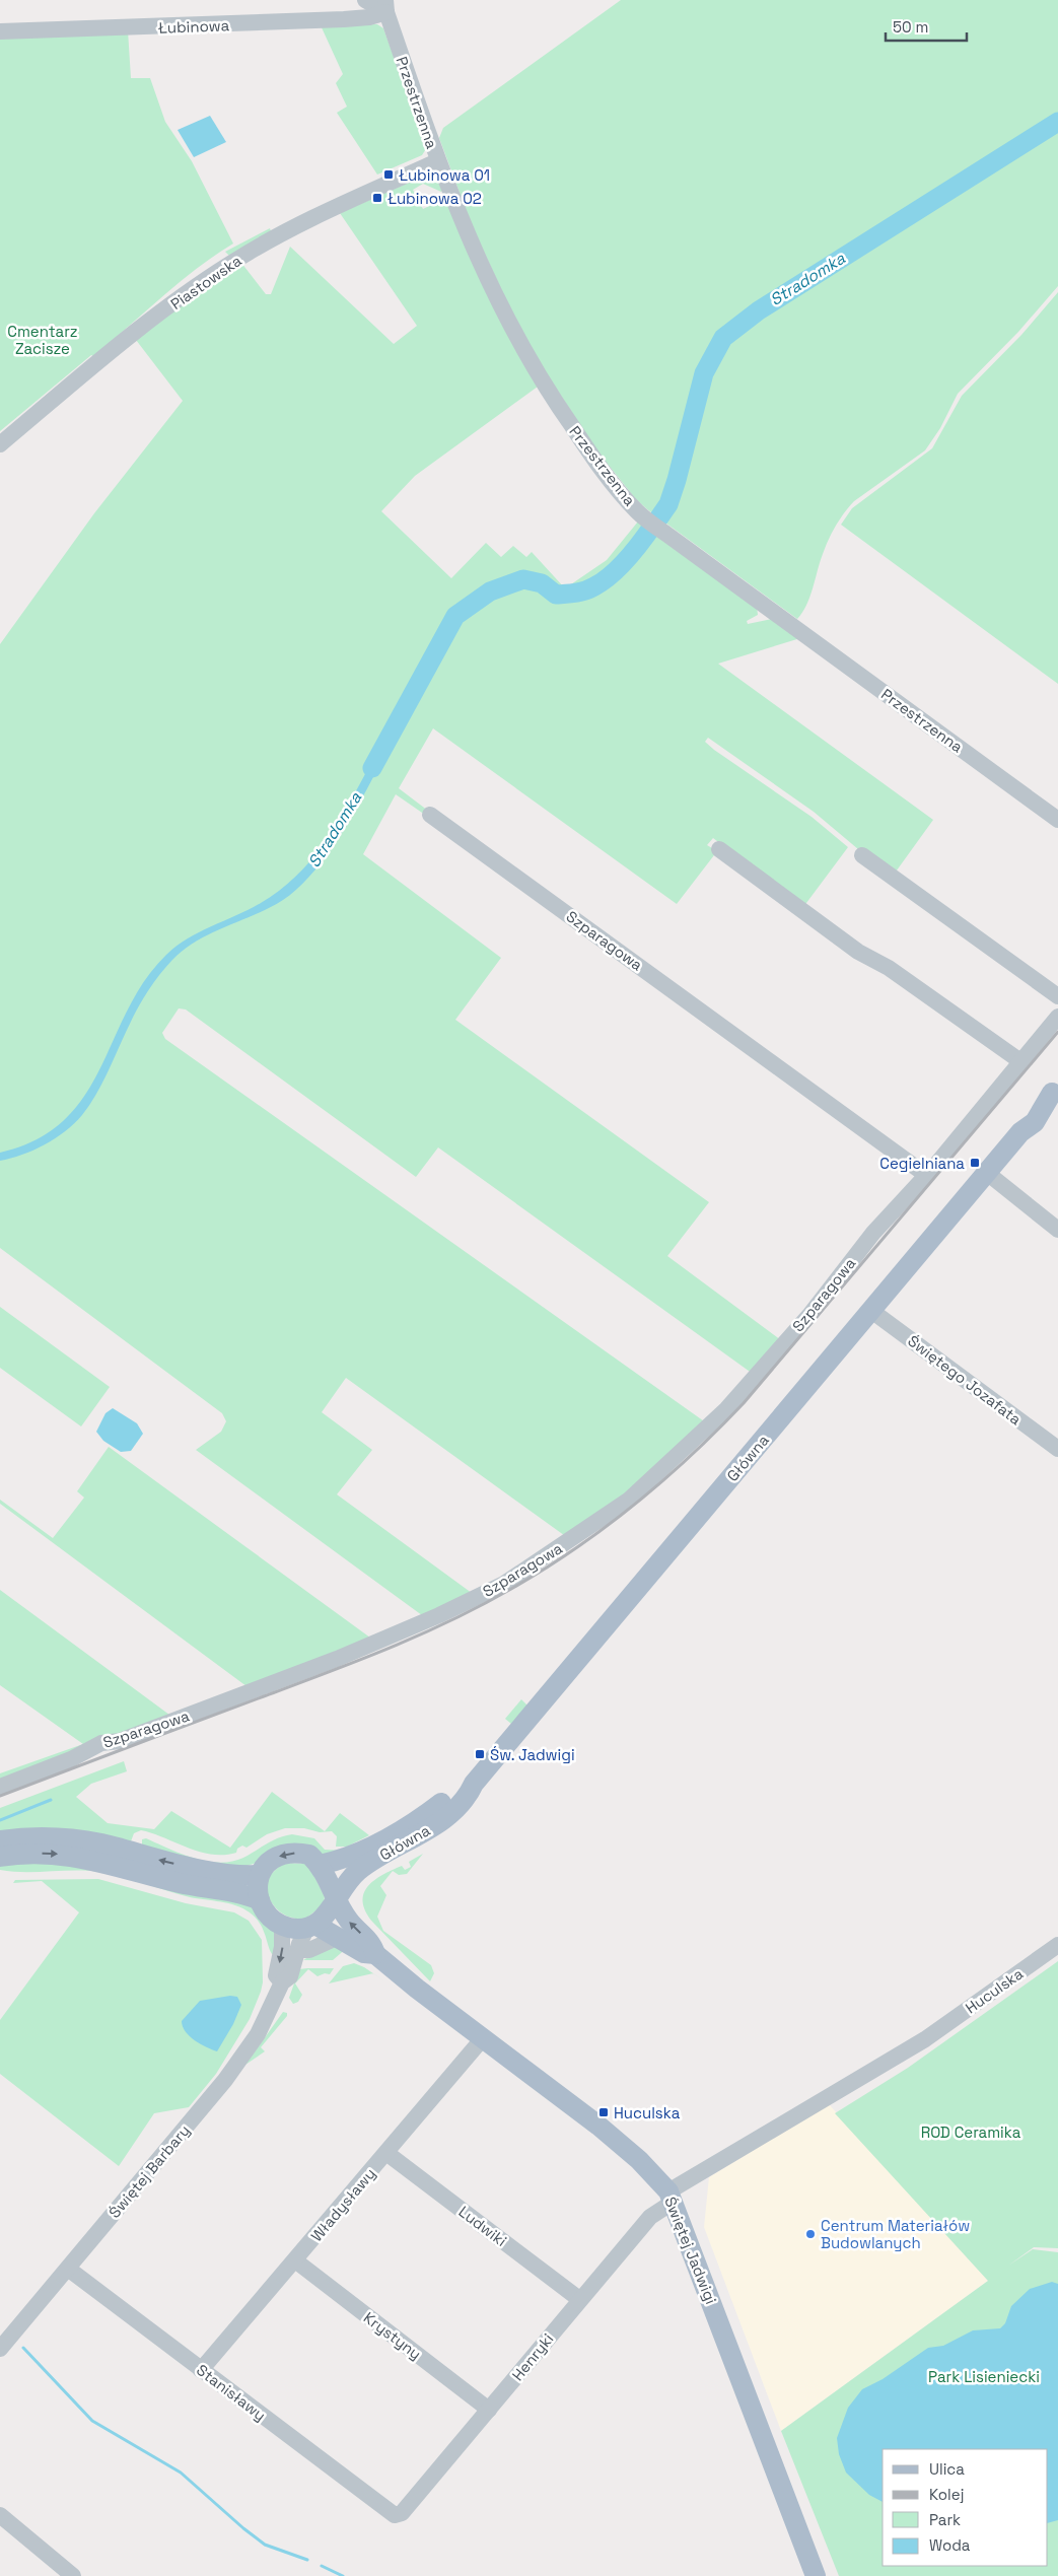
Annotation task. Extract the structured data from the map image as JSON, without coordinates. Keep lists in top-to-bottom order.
{
  "streets": {
    "main road": ["Główna", "Świętej Jadwigi"],
    "street": [
      "Łubinowa",
      "Przestrzenna",
      "Piastowska",
      "Szparagowa",
      "Świętego Jozafata",
      "Huculska",
      "Świętej Barbary",
      "Władysławy",
      "Ludwiki",
      "Krystyny",
      "Henryki",
      "Stanisławy"
    ]
  },
  "crossings": [
    ["Łubinowa", "Przestrzenna"],
    ["Przestrzenna", "Piastowska"],
    ["Świętego Jozafata", "Główna"],
    ["Główna", "Świętej Barbary"],
    ["Główna", "Świętej Jadwigi"],
    ["Huculska", "Świętej Jadwigi"],
    ["Huculska", "Henryki"],
    ["Świętej Barbary", "Świętej Jadwigi"],
    ["Świętej Barbary", "Stanisławy"],
    ["Władysławy", "Ludwiki"],
    ["Władysławy", "Świętej Jadwigi"],
    ["Władysławy", "Krystyny"],
    ["Władysławy", "Stanisławy"],
    ["Ludwiki", "Henryki"],
    ["Świętej Jadwigi", "Henryki"],
    ["Krystyny", "Henryki"],
    ["Henryki", "Stanisławy"]
  ],
  "water": ["Stradomka"],
  "parks": ["Cmentarz Zacisze", "ROD Ceramika", "Park Lisieniecki"],
  "places": {
    "transit": [
      "Łubinowa 01",
      "Łubinowa 02",
      "Cegielniana",
      "Św. Jadwigi",
      "Huculska"
    ],
    "other": ["Centrum Materiałów Budowlanych"]
  },
  "legend": [
    "Ulica",
    "Kolej",
    "Park",
    "Woda"
  ],
  "scale_bar": "50 m"
}
